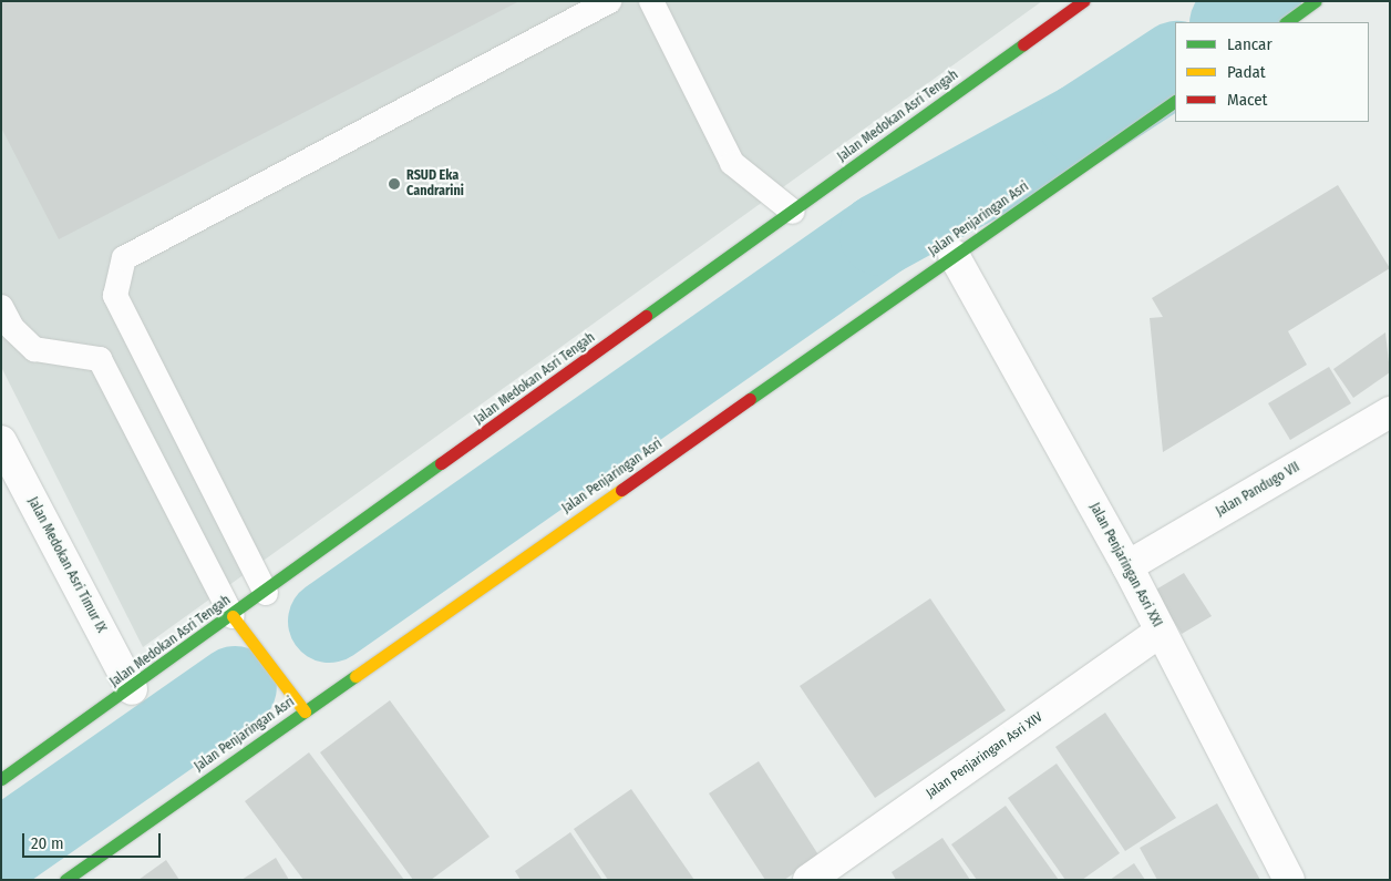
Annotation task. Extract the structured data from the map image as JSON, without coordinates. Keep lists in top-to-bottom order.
{
  "streets": {
    "street": [
      "Jalan Medokan Asri Tengah",
      "Jalan Penjaringan Asri",
      "Jalan Pandugo VII",
      "Jalan Medokan Asri Timur IX",
      "Jalan Penjaringan Asri XXI",
      "Jalan Penjaringan Asri XIV"
    ]
  },
  "crossings": [
    ["Jalan Medokan Asri Tengah", "Jalan Medokan Asri Timur IX"],
    ["Jalan Penjaringan Asri", "Jalan Penjaringan Asri XXI"],
    ["Jalan Pandugo VII", "Jalan Penjaringan Asri XXI"],
    ["Jalan Penjaringan Asri XXI", "Jalan Penjaringan Asri XIV"]
  ],
  "places": ["RSUD Eka Candrarini"],
  "legend": ["Lancar", "Padat", "Macet"],
  "scale_bar": "20 m"
}
